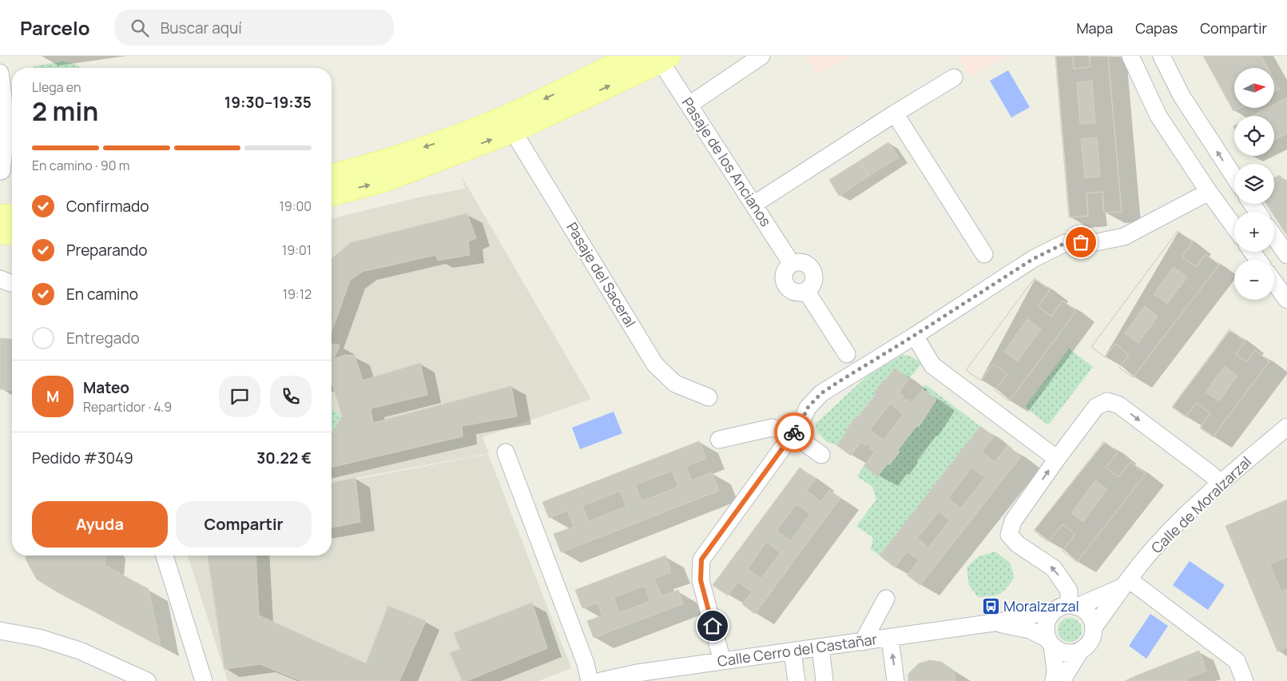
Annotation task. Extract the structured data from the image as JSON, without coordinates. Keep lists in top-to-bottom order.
{
  "streets": {
    "street": [
      "Pasaje de los Ancianos",
      "Pasaje del Saceral",
      "Calle de Moralzarzal",
      "Calle Cerro del Castañar"
    ]
  },
  "crossings": [
    ["Calle de Moralzarzal", "Calle Cerro del Castañar"]
  ],
  "places": {
    "bus stop": ["Moralzarzal"]
  },
  "north": "right",
  "page": {
    "header": "Parcelo",
    "search": "Buscar aquí",
    "nav": ["Mapa", "Capas", "Compartir"],
    "map_buttons": ["+", "−"],
    "heading": ["2 min", "Llega en", "19:30–19:35"],
    "panel": [
      "Mateo",
      "Repartidor · 4.9",
      "Pedido #3049",
      "30.22 €"
    ],
    "bar": "En camino · 90 m",
    "list": [
      ["Confirmado", "19:00"],
      ["Preparando", "19:01"],
      ["En camino", "19:12"],
      "Entregado"
    ],
    "round": "M",
    "buttons": ["Ayuda", "Compartir"]
  }
}
